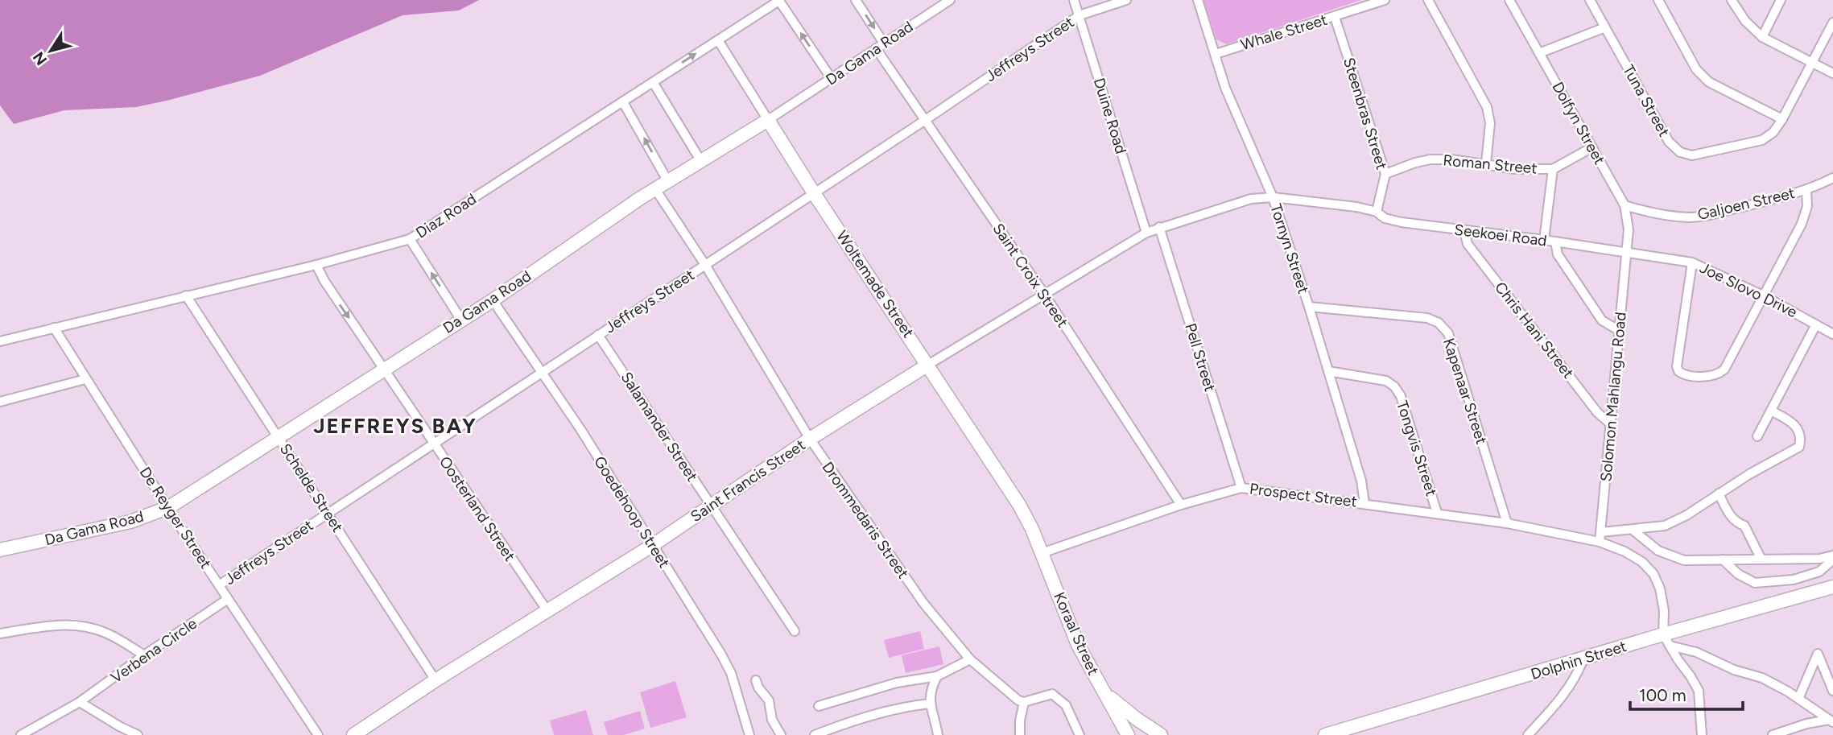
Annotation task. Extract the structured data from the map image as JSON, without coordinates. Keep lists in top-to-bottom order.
{
  "streets": {
    "street": [
      "Whale Street",
      "Jeffreys Street",
      "Da Gama Road",
      "Tuna Street",
      "Steenbras Street",
      "Duine Road",
      "Dolfyn Street",
      "Roman Street",
      "Galjoen Street",
      "Diaz Road",
      "Seekoei Road",
      "Tornyn Street",
      "Saint Croix Street",
      "Woltemade Street",
      "Joe Slovo Drive",
      "Chris Hani Street",
      "Pell Street",
      "Kapenaar Street",
      "Solomon Mahlangu Road",
      "Salamander Street",
      "Tongvis Street",
      "Saint Francis Street",
      "Schelde Street",
      "Prospect Street",
      "Oosterland Street",
      "Goedehoop Street",
      "De Reyger Street",
      "Drommedaris Street",
      "Koraal Street",
      "Verbena Circle",
      "Dolphin Street"
    ]
  },
  "crossings": [
    ["Whale Street", "Steenbras Street"],
    ["Whale Street", "Tornyn Street"],
    ["Jeffreys Street", "Duine Road"],
    ["Jeffreys Street", "Saint Croix Street"],
    ["Jeffreys Street", "Woltemade Street"],
    ["Jeffreys Street", "Salamander Street"],
    ["Jeffreys Street", "Schelde Street"],
    ["Jeffreys Street", "Oosterland Street"],
    ["Jeffreys Street", "Goedehoop Street"],
    ["Jeffreys Street", "De Reyger Street"],
    ["Jeffreys Street", "Drommedaris Street"],
    ["Da Gama Road", "Saint Croix Street"],
    ["Da Gama Road", "Woltemade Street"],
    ["Da Gama Road", "Schelde Street"],
    ["Da Gama Road", "Oosterland Street"],
    ["Da Gama Road", "Goedehoop Street"],
    ["Da Gama Road", "De Reyger Street"],
    ["Da Gama Road", "Drommedaris Street"],
    ["Steenbras Street", "Roman Street"],
    ["Steenbras Street", "Seekoei Road"],
    ["Duine Road", "Saint Francis Street"],
    ["Dolfyn Street", "Roman Street"],
    ["Dolfyn Street", "Galjoen Street"],
    ["Dolfyn Street", "Seekoei Road"],
    ["Dolfyn Street", "Joe Slovo Drive"],
    ["Dolfyn Street", "Solomon Mahlangu Road"],
    ["Diaz Road", "Woltemade Street"],
    ["Diaz Road", "Schelde Street"],
    ["Diaz Road", "Oosterland Street"],
    ["Diaz Road", "De Reyger Street"],
    ["Seekoei Road", "Tornyn Street"],
    ["Seekoei Road", "Joe Slovo Drive"],
    ["Seekoei Road", "Chris Hani Street"],
    ["Seekoei Road", "Solomon Mahlangu Road"],
    ["Seekoei Road", "Saint Francis Street"],
    ["Tornyn Street", "Kapenaar Street"],
    ["Tornyn Street", "Tongvis Street"],
    ["Tornyn Street", "Saint Francis Street"],
    ["Tornyn Street", "Prospect Street"],
    ["Saint Croix Street", "Saint Francis Street"],
    ["Saint Croix Street", "Prospect Street"],
    ["Woltemade Street", "Saint Francis Street"],
    ["Woltemade Street", "Koraal Street"],
    ["Joe Slovo Drive", "Solomon Mahlangu Road"],
    ["Chris Hani Street", "Solomon Mahlangu Road"],
    ["Pell Street", "Saint Francis Street"],
    ["Pell Street", "Prospect Street"],
    ["Kapenaar Street", "Prospect Street"],
    ["Solomon Mahlangu Road", "Prospect Street"],
    ["Salamander Street", "Saint Francis Street"],
    ["Tongvis Street", "Prospect Street"],
    ["Saint Francis Street", "Schelde Street"],
    ["Saint Francis Street", "Oosterland Street"],
    ["Saint Francis Street", "Goedehoop Street"],
    ["Saint Francis Street", "Drommedaris Street"],
    ["Prospect Street", "Koraal Street"],
    ["De Reyger Street", "Verbena Circle"]
  ],
  "districts": ["JEFFREYS BAY"],
  "scale_bar": "100 m",
  "north": "bottom left"
}
